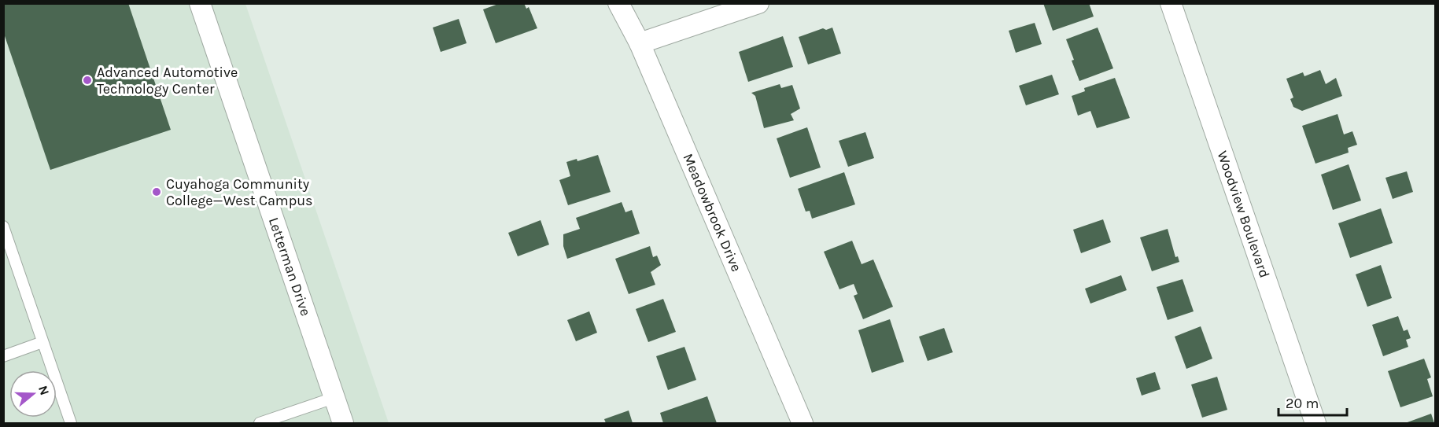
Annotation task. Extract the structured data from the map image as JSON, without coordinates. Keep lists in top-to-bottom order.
{
  "streets": {
    "street": ["Meadowbrook Drive", "Woodview Boulevard", "Letterman Drive"]
  },
  "places": ["Advanced Automotive Technology Center", "Cuyahoga Community College—West Campus"],
  "scale_bar": "20 m",
  "north": "right"
}
